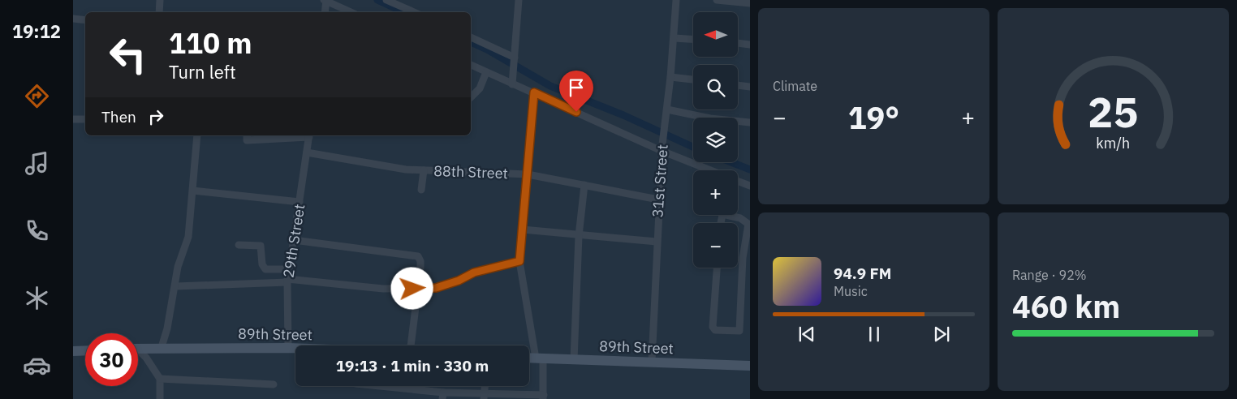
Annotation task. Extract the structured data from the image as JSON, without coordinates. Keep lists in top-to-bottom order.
{
  "streets": {
    "street": [
      "88th Street",
      "31st Street",
      "29th Street",
      "89th Street"
    ]
  },
  "crossings": [
    ["88th Street", "31st Street"],
    ["88th Street", "29th Street"],
    ["31st Street", "89th Street"],
    ["29th Street", "89th Street"]
  ],
  "north": "left",
  "page": {
    "tabs": "19:12",
    "tile": [
      "Climate",
      ["Range · 92%", "460 km"]
    ],
    "map_buttons": ["+", "−"],
    "turn": ["110 m", "Turn left"],
    "then": "Then",
    "heat": ["−", "19°", "+"],
    "song": ["94.9 FM", "Music"],
    "limit": "30",
    "trip": "19:13 · 1 min · 330 m",
    "gauge": ["25", "km/h"]
  }
}
